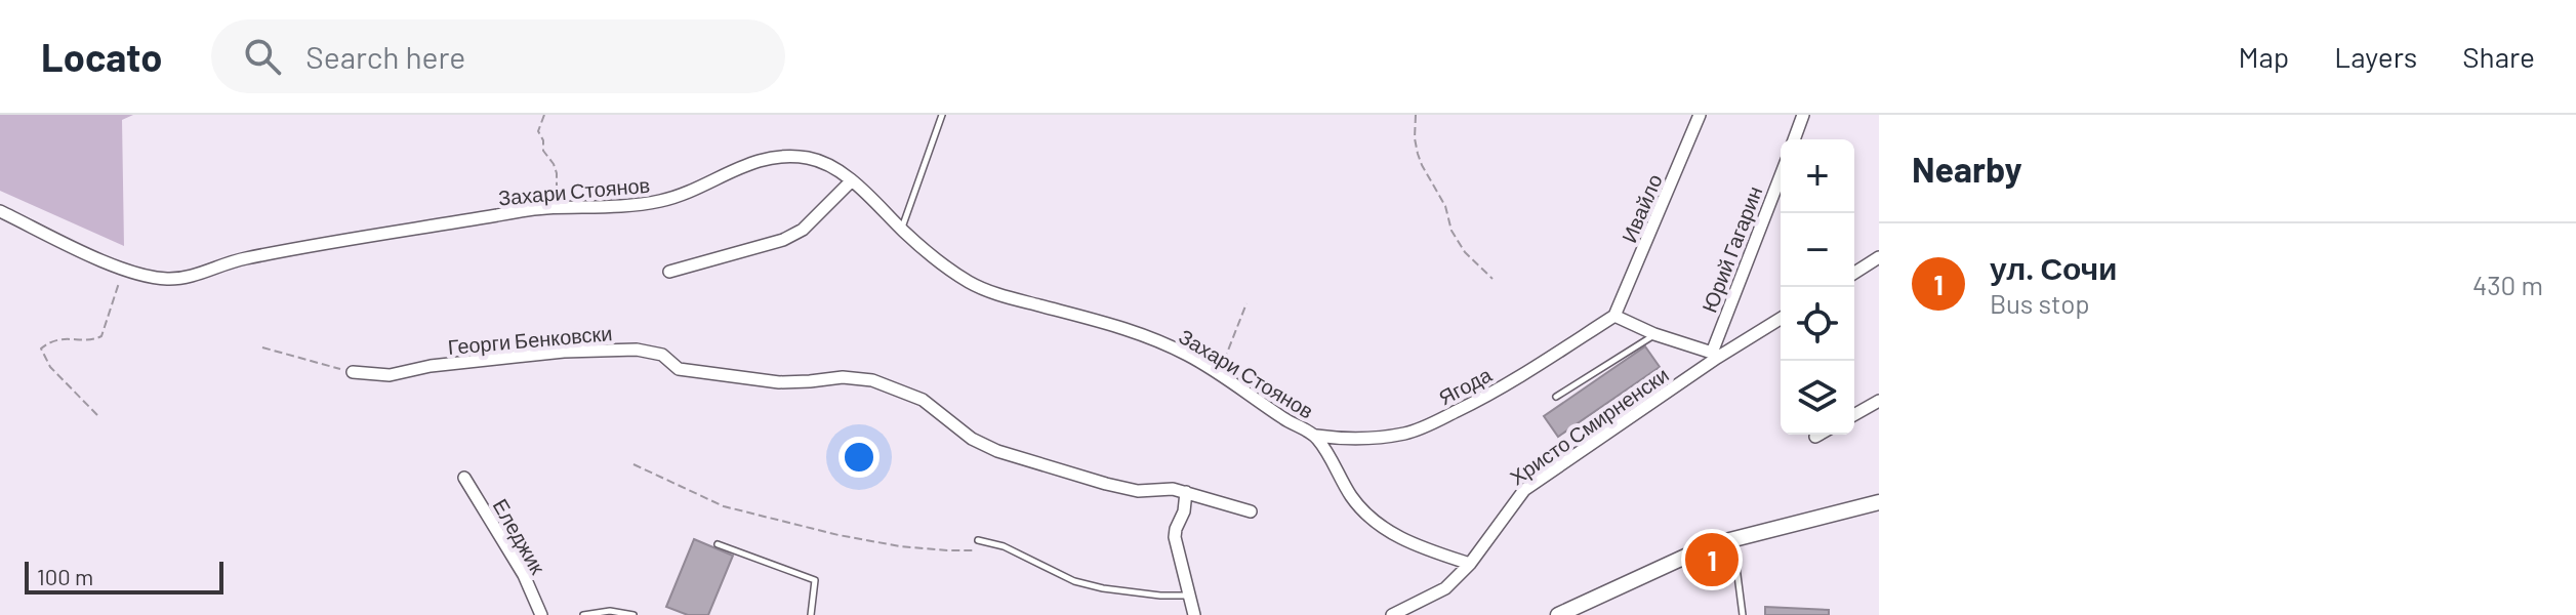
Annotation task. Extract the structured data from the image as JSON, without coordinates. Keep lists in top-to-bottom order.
{
  "streets": {
    "street": [
      "Захари Стоянов",
      "Ивайло",
      "Юрий Гагарин",
      "Георги Бенковски",
      "Ягода",
      "Христо Смирненски",
      "Еледжик"
    ]
  },
  "crossings": [
    ["Захари Стоянов", "Ягода"],
    ["Захари Стоянов", "Христо Смирненски"],
    ["Ивайло", "Ягода"],
    ["Юрий Гагарин", "Христо Смирненски"]
  ],
  "scale_bar": "100 m",
  "page": {
    "header": "Locato",
    "search": "Search here",
    "nav": ["Map", "Layers", "Share"],
    "heading": "Nearby",
    "map_buttons": ["+", "−"],
    "list": [
      {
        "mark": "1",
        "name": "ул. Сочи",
        "note": "Bus stop",
        "value": "430 m"
      }
    ],
    "pins": "1",
    "scale": "100 m"
  }
}
